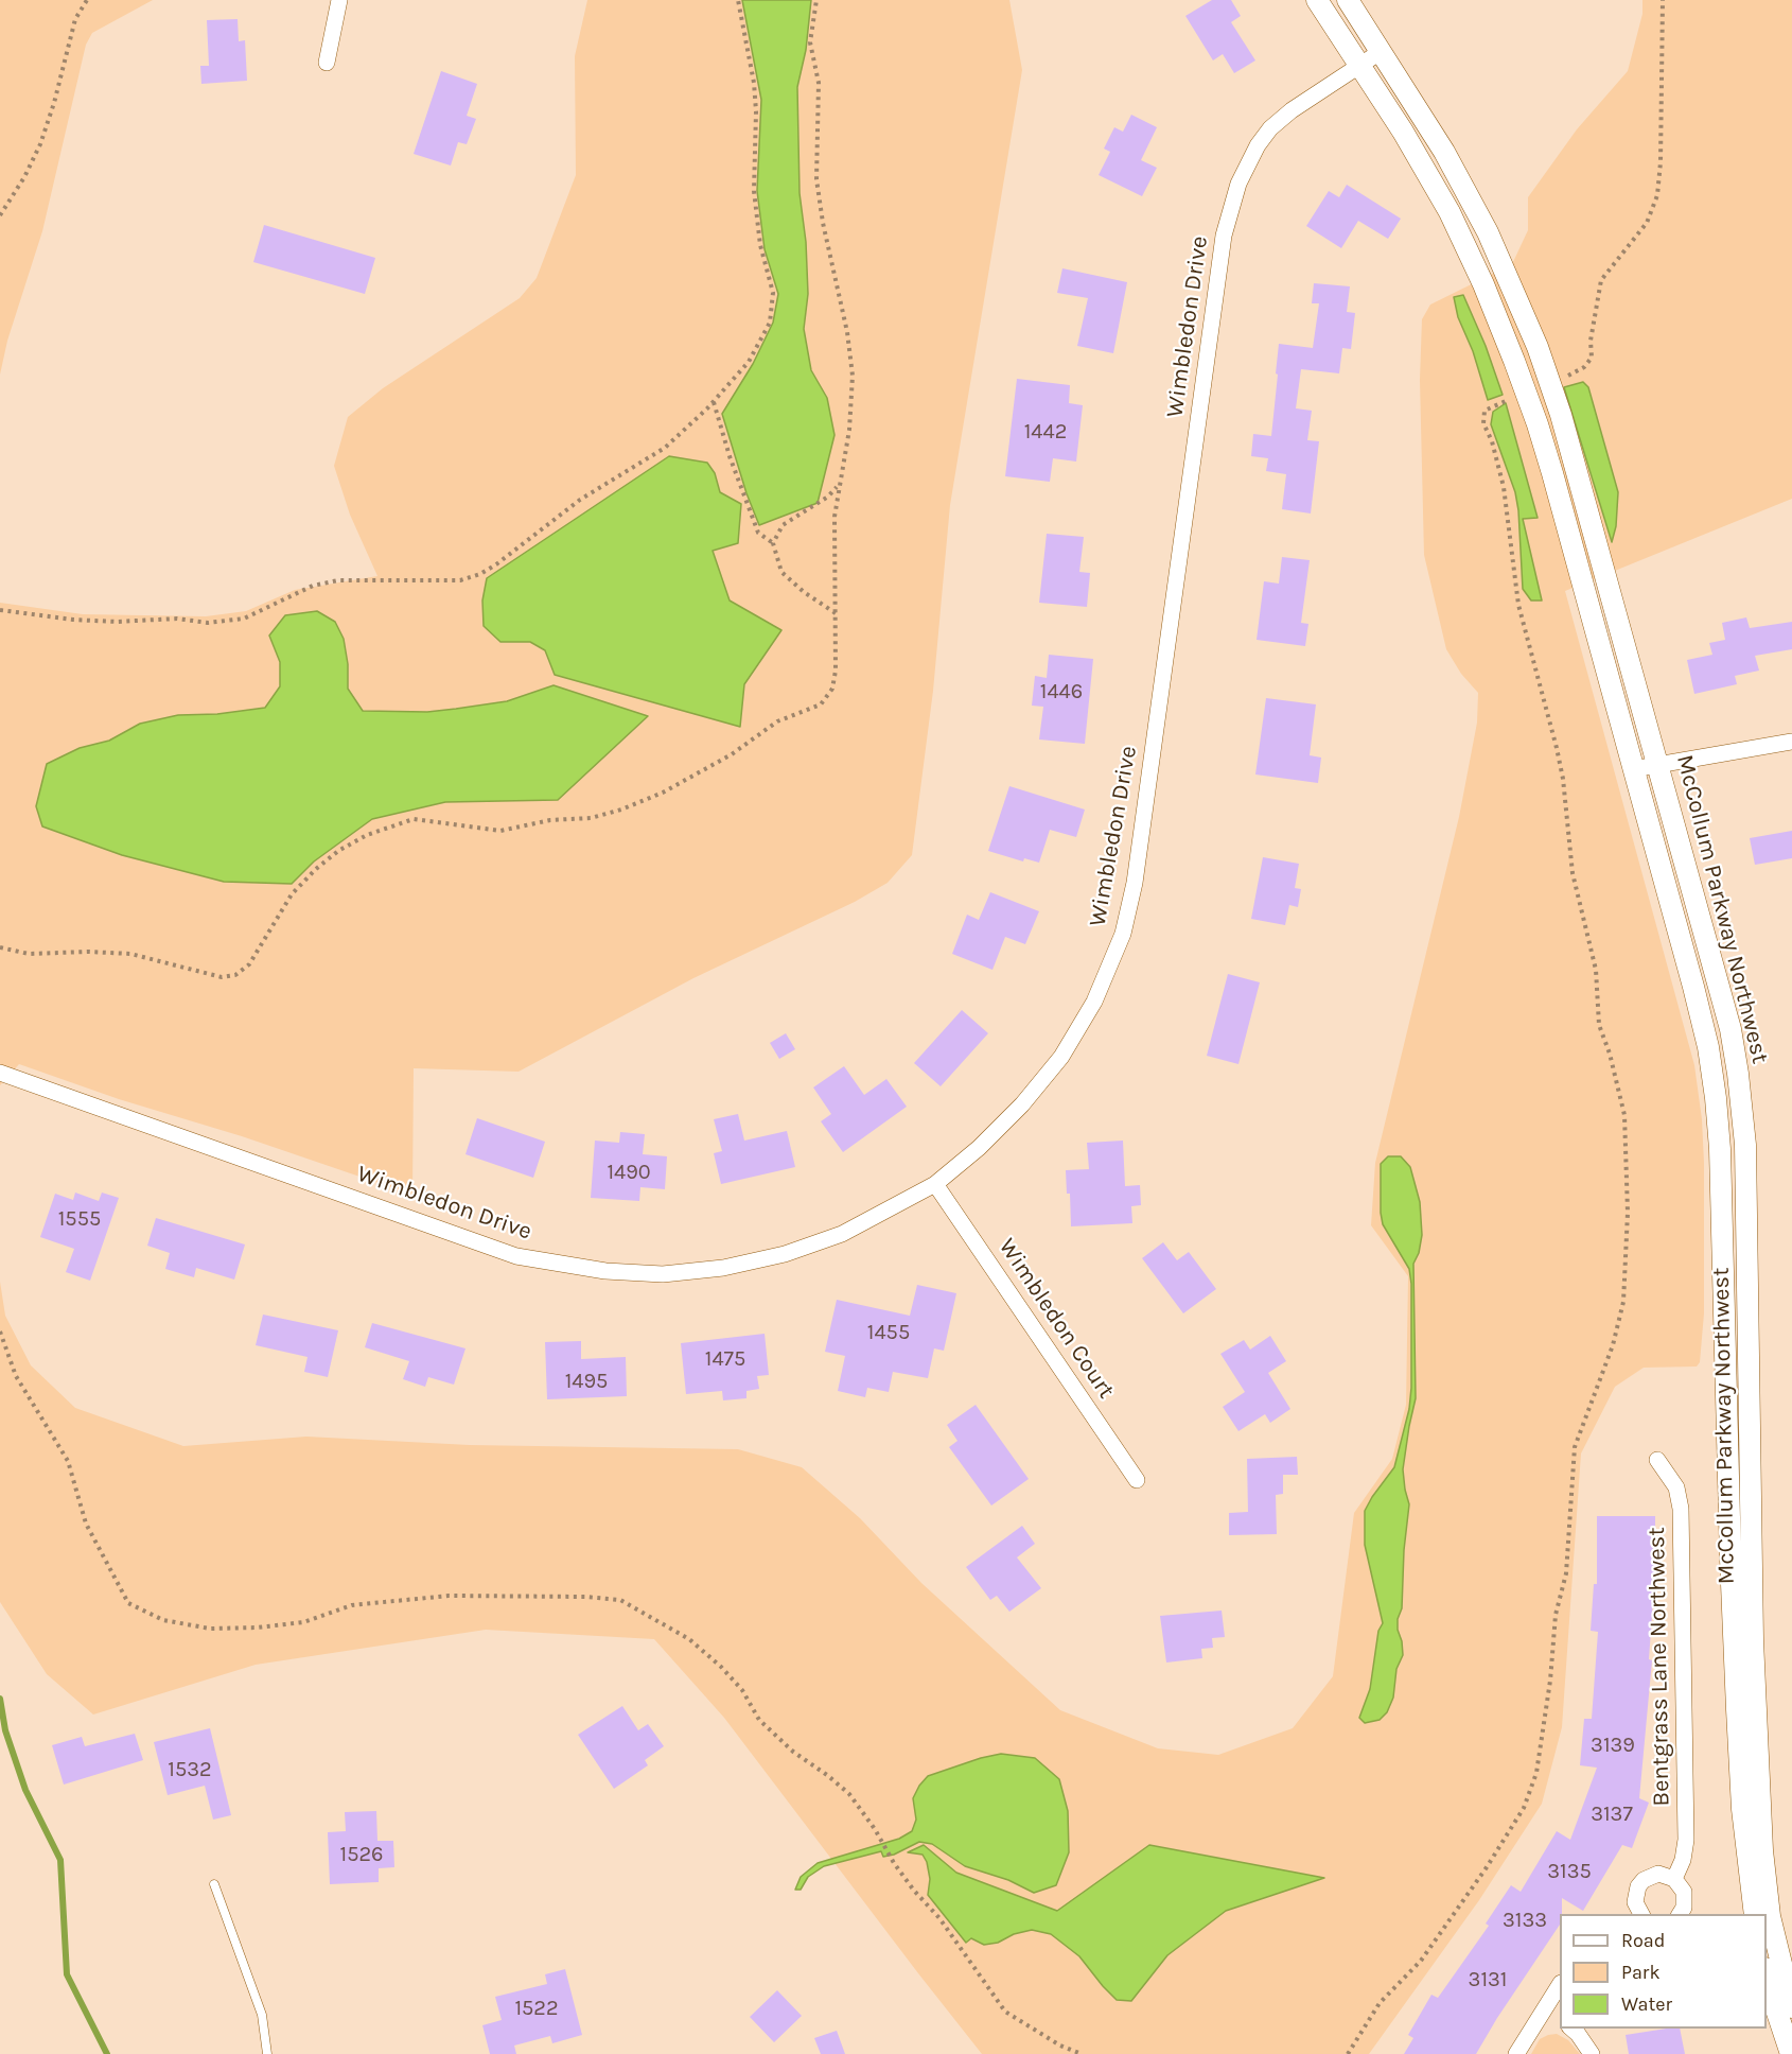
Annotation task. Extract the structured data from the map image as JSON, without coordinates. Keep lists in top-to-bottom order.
{
  "streets": {
    "street": [
      "Wimbledon Drive",
      "McCollum Parkway Northwest",
      "Wimbledon Court",
      "Bentgrass Lane Northwest"
    ]
  },
  "crossings": [
    ["Wimbledon Drive", "McCollum Parkway Northwest"],
    ["Wimbledon Drive", "Wimbledon Court"]
  ],
  "house_numbers": [
    "1442",
    "1446",
    "1490",
    "1555",
    "1455",
    "1475",
    "1495",
    "3139",
    "1532",
    "3137",
    "1526",
    "3135",
    "3133",
    "3131",
    "1522"
  ],
  "legend": ["Road", "Park", "Water"]
}
